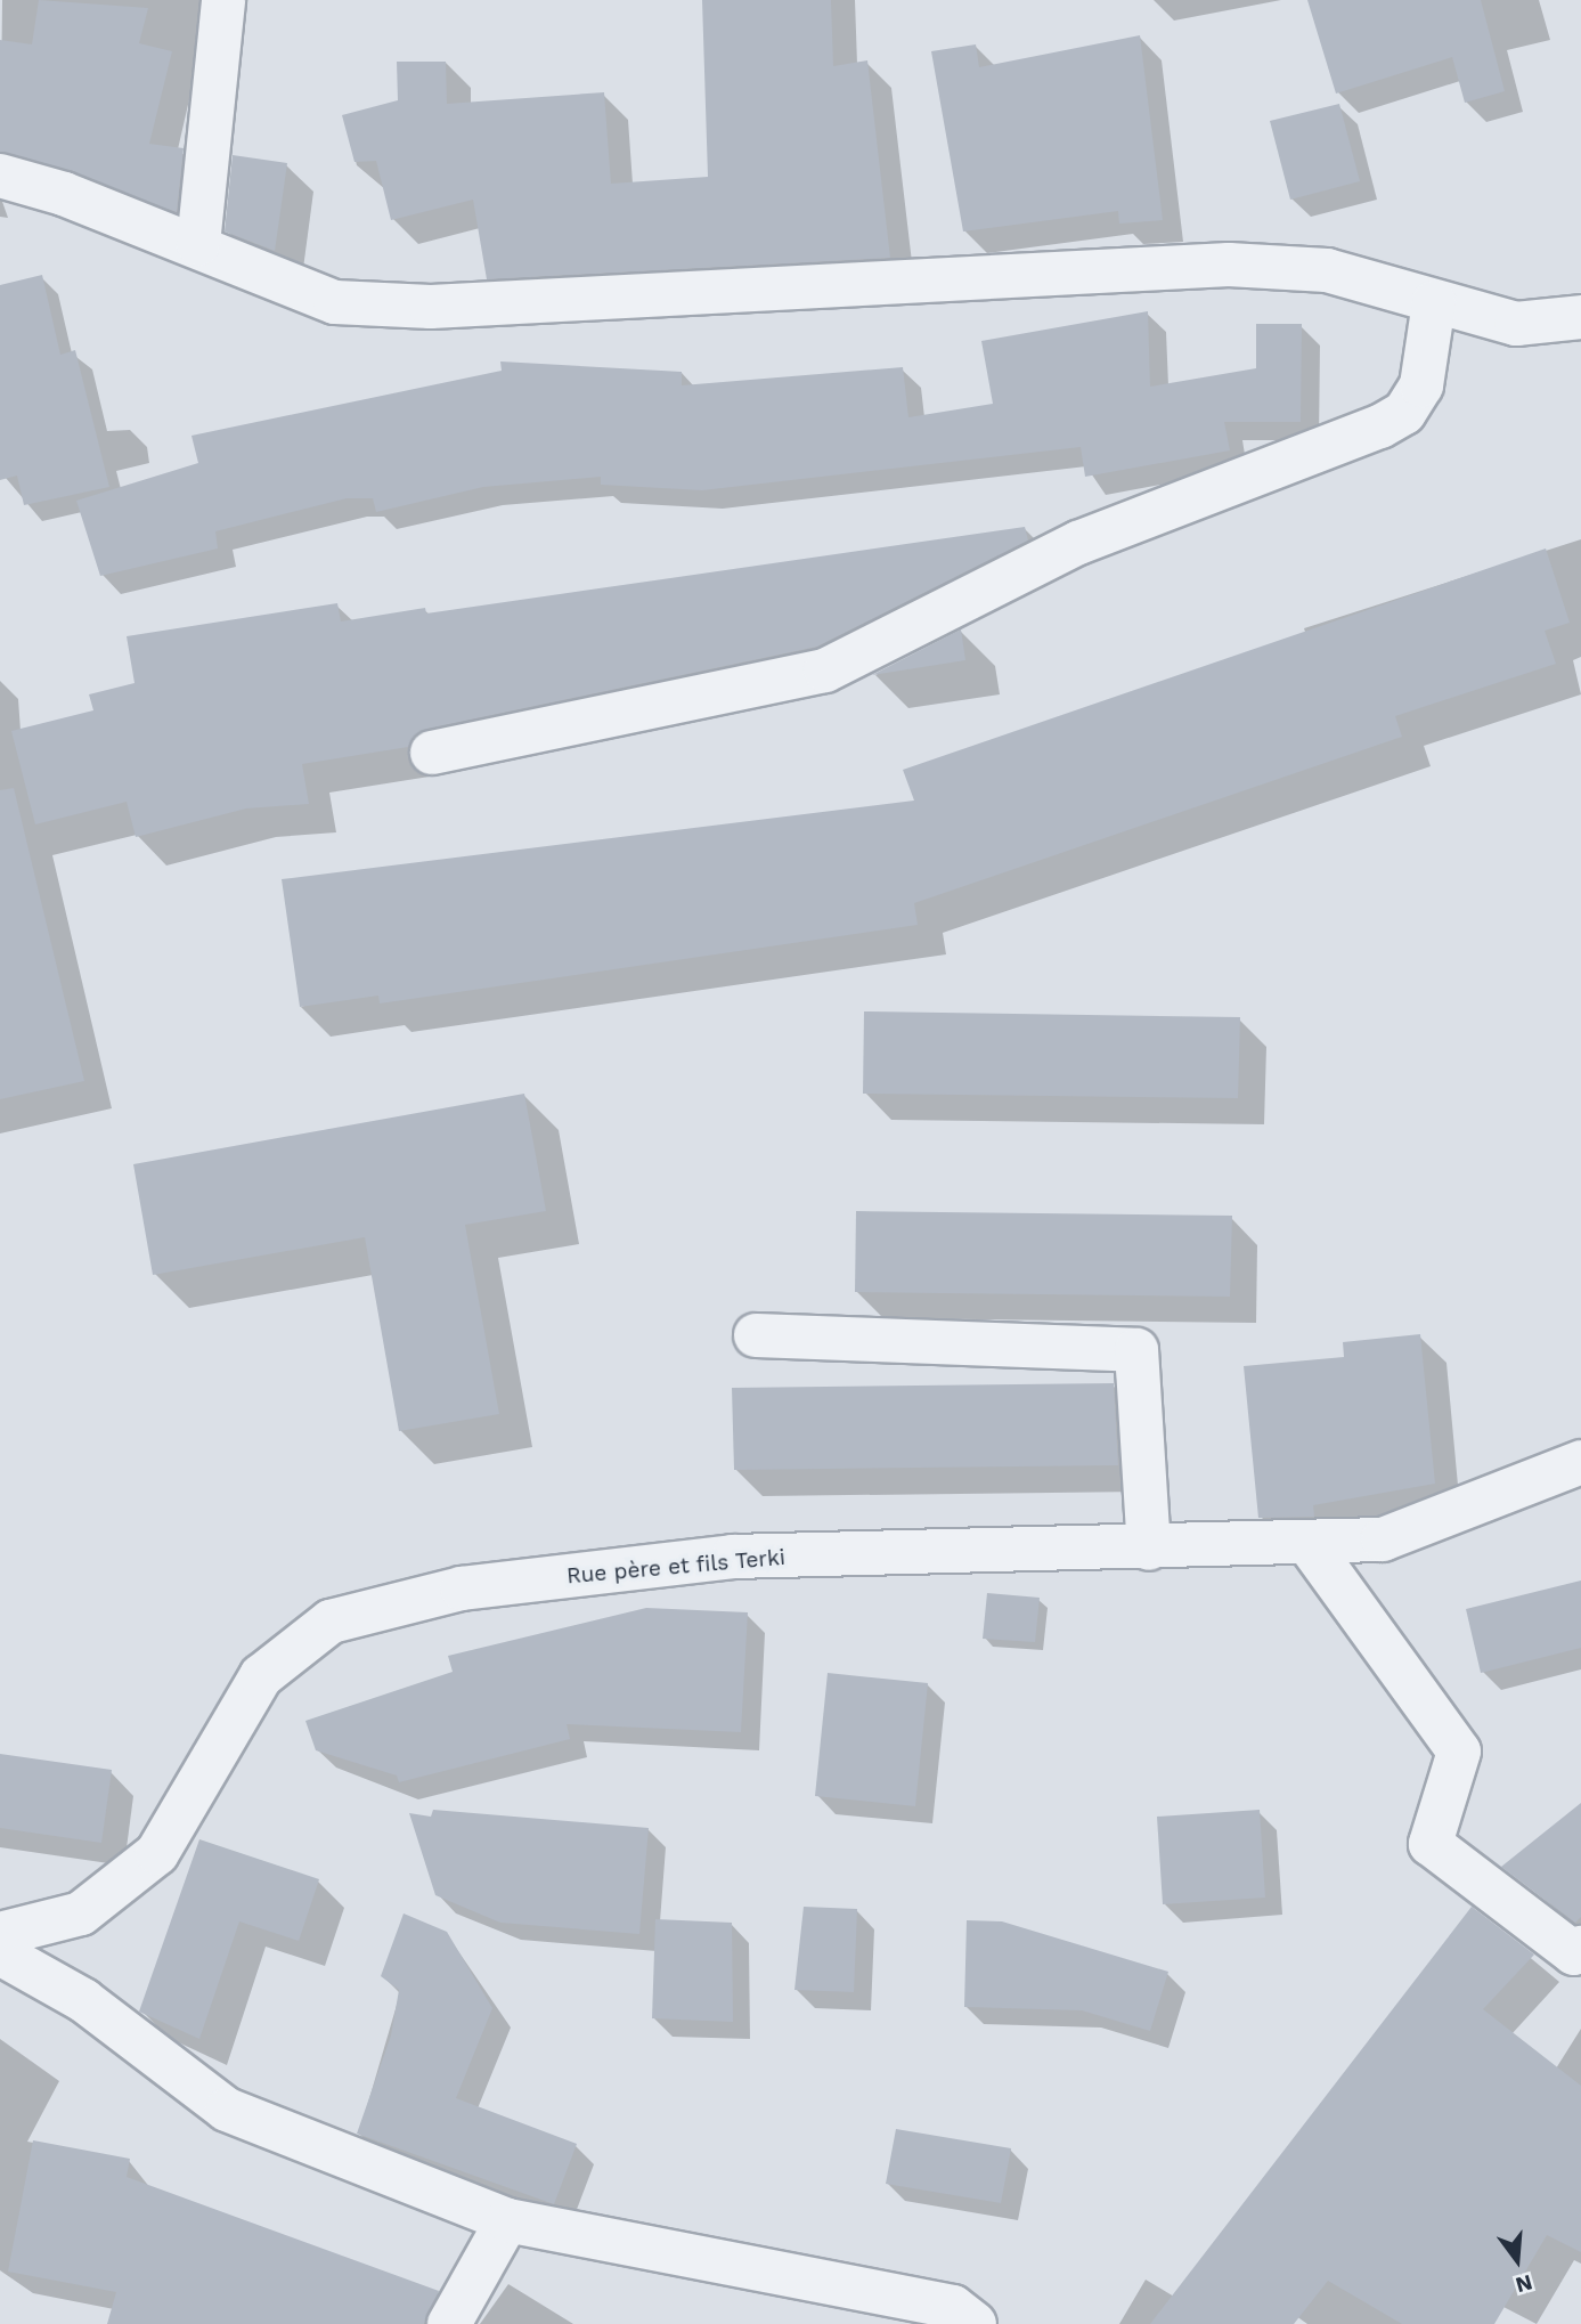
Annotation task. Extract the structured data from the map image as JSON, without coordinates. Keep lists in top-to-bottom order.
{
  "streets": {
    "street": ["Rue père et fils Terki"]
  },
  "north": "bottom"
}
